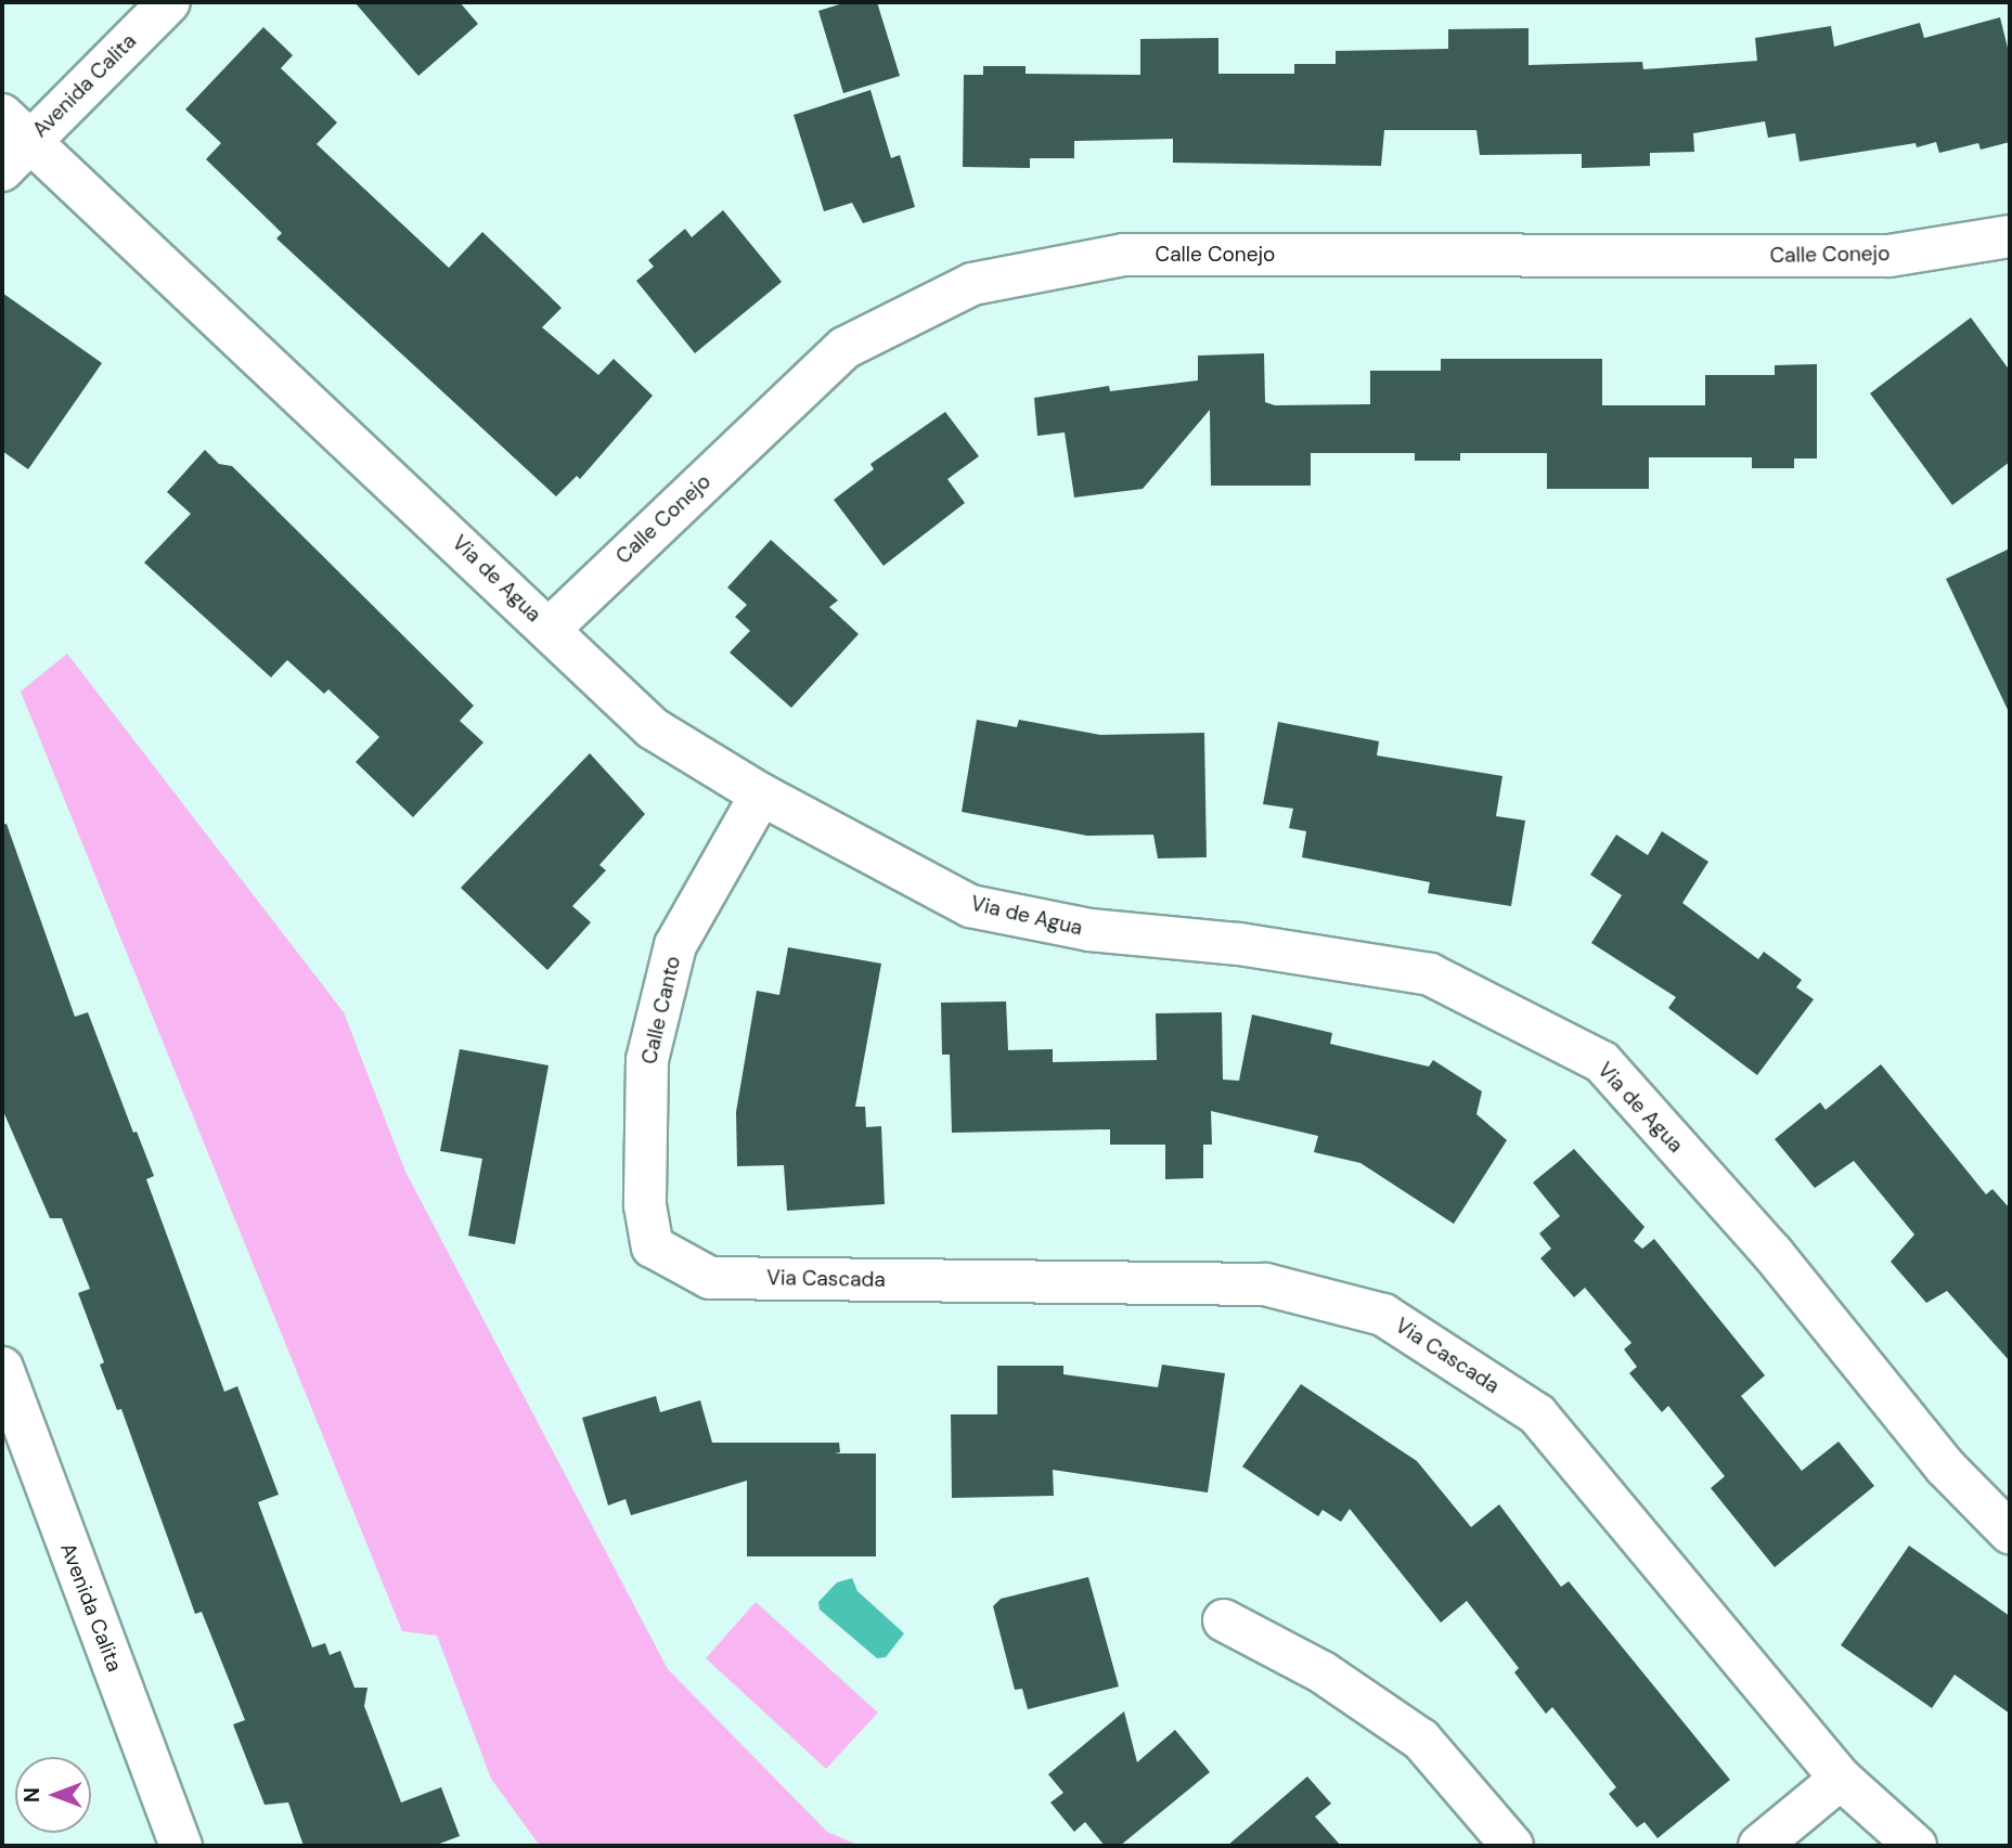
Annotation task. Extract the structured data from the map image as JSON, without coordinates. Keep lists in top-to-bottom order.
{
  "streets": {
    "street": [
      "Avenida Calita",
      "Calle Conejo",
      "Via de Agua",
      "Calle Canto",
      "Via Cascada"
    ]
  },
  "crossings": [
    ["Avenida Calita", "Via de Agua"],
    ["Calle Conejo", "Via de Agua"],
    ["Via de Agua", "Calle Canto"],
    ["Calle Canto", "Via Cascada"]
  ],
  "north": "left"
}
